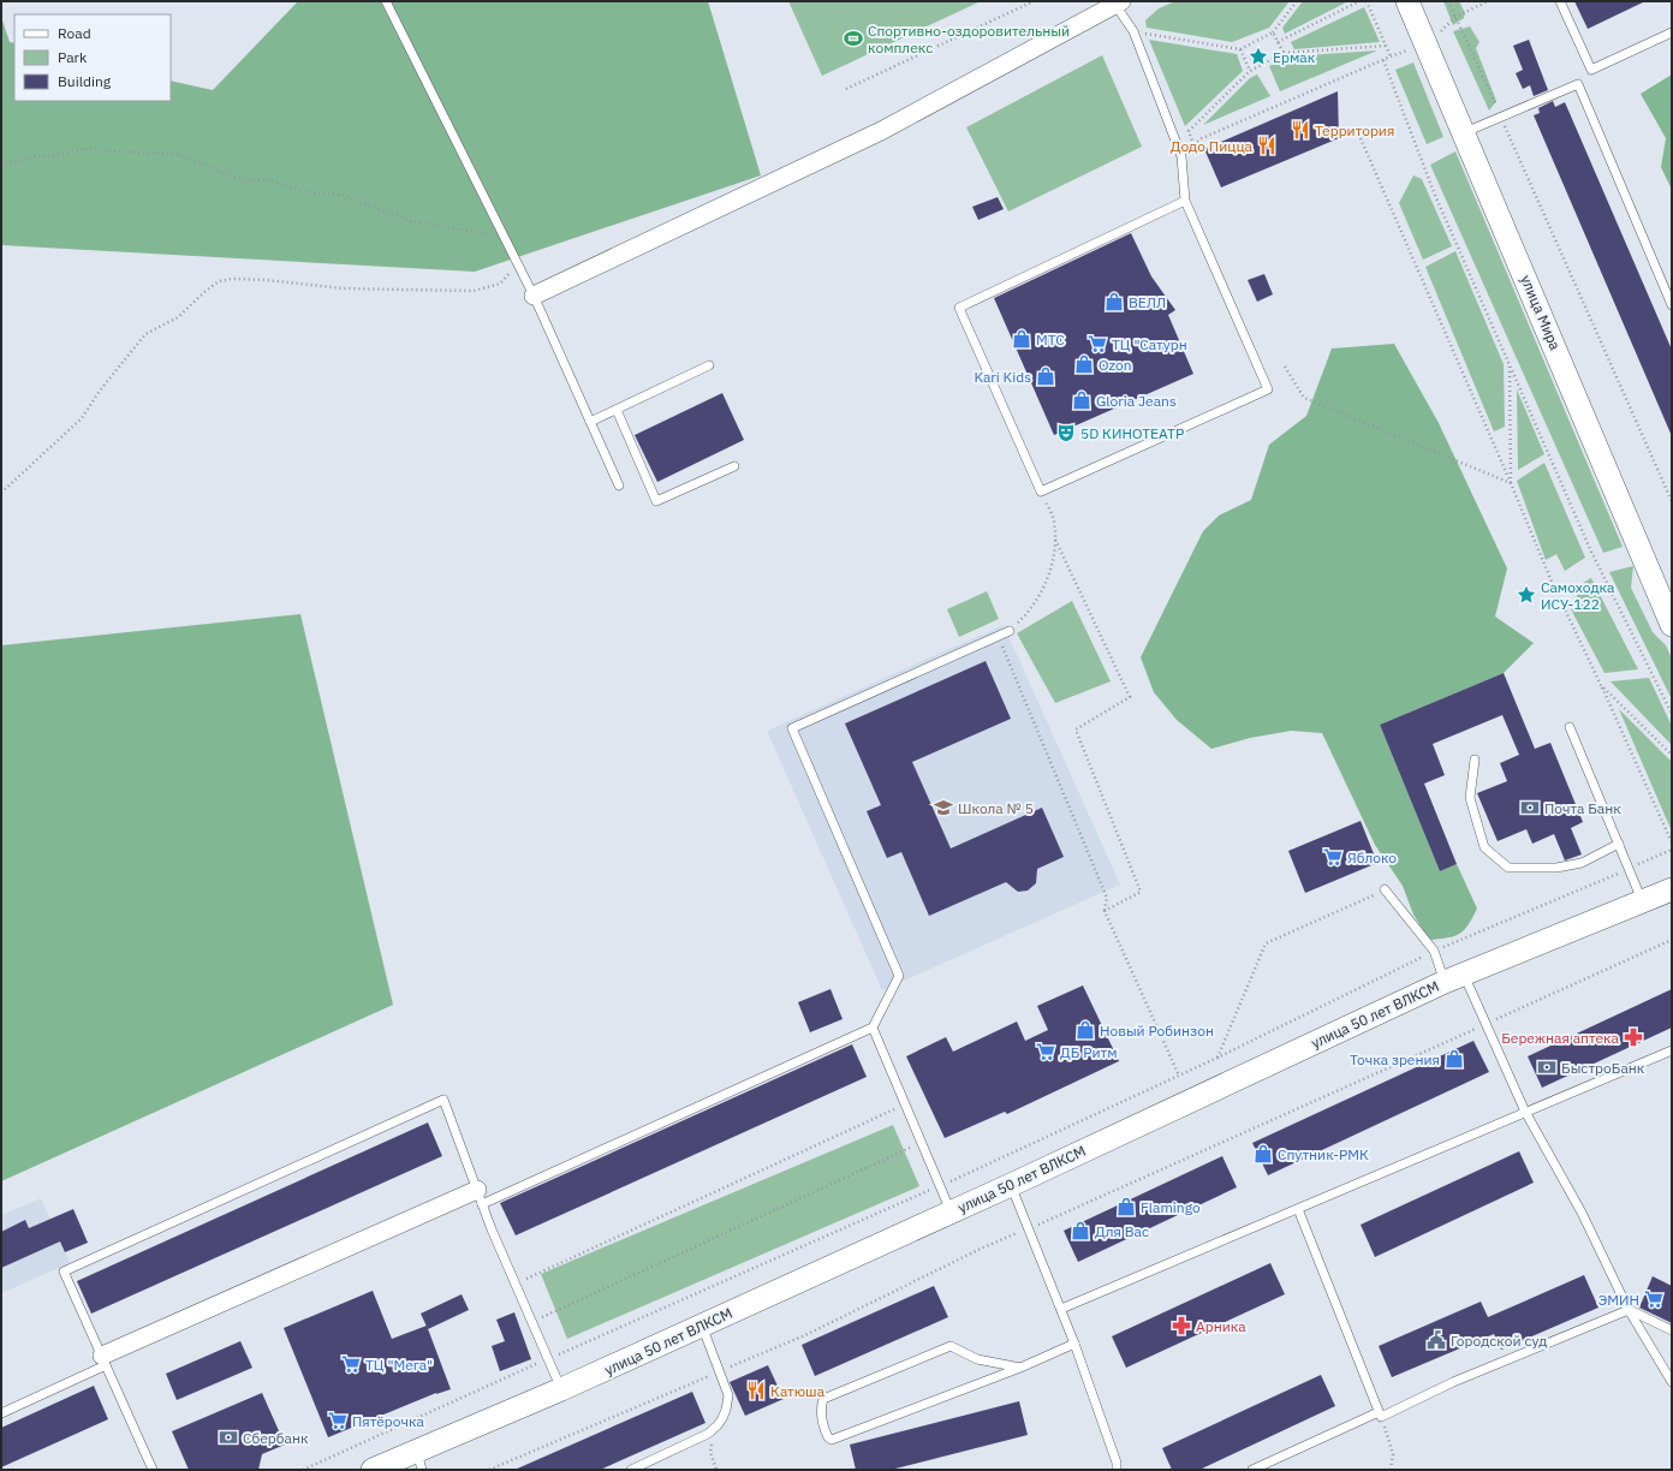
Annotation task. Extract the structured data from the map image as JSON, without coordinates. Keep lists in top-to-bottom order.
{
  "streets": {
    "street": ["улица Мира", "улица 50 лет ВЛКСМ"]
  },
  "places": {
    "sports": ["Спортивно-оздоровительный комплекс"],
    "place": ["Ермак", "Самоходка ИСУ-122"],
    "restaurant": ["Территория", "Додо Пицца", "Катюша"],
    "shop": [
      "ВЕЛЛ",
      "МТС",
      "Ozon",
      "Kari Kids",
      "Gloria Jeans",
      "Новый Робинзон",
      "Точка зрения",
      "Спутник-РМК",
      "Flamingo",
      "Для Вас"
    ],
    "supermarket": [
      "ТЦ \"Сатурн",
      "Яблоко",
      "ДБ Ритм",
      "ЭМИН",
      "ТЦ \"Мега\"",
      "Пятёрочка"
    ],
    "theatre": ["5D КИНОТЕАТР"],
    "school or university": ["Школа № 5"],
    "bank": ["Почта Банк", "БыстроБанк", "Сбербанк"],
    "pharmacy": ["Бережная аптека", "Арника"],
    "public building": ["Городской суд"]
  },
  "legend": ["Road", "Park", "Building"]
}
